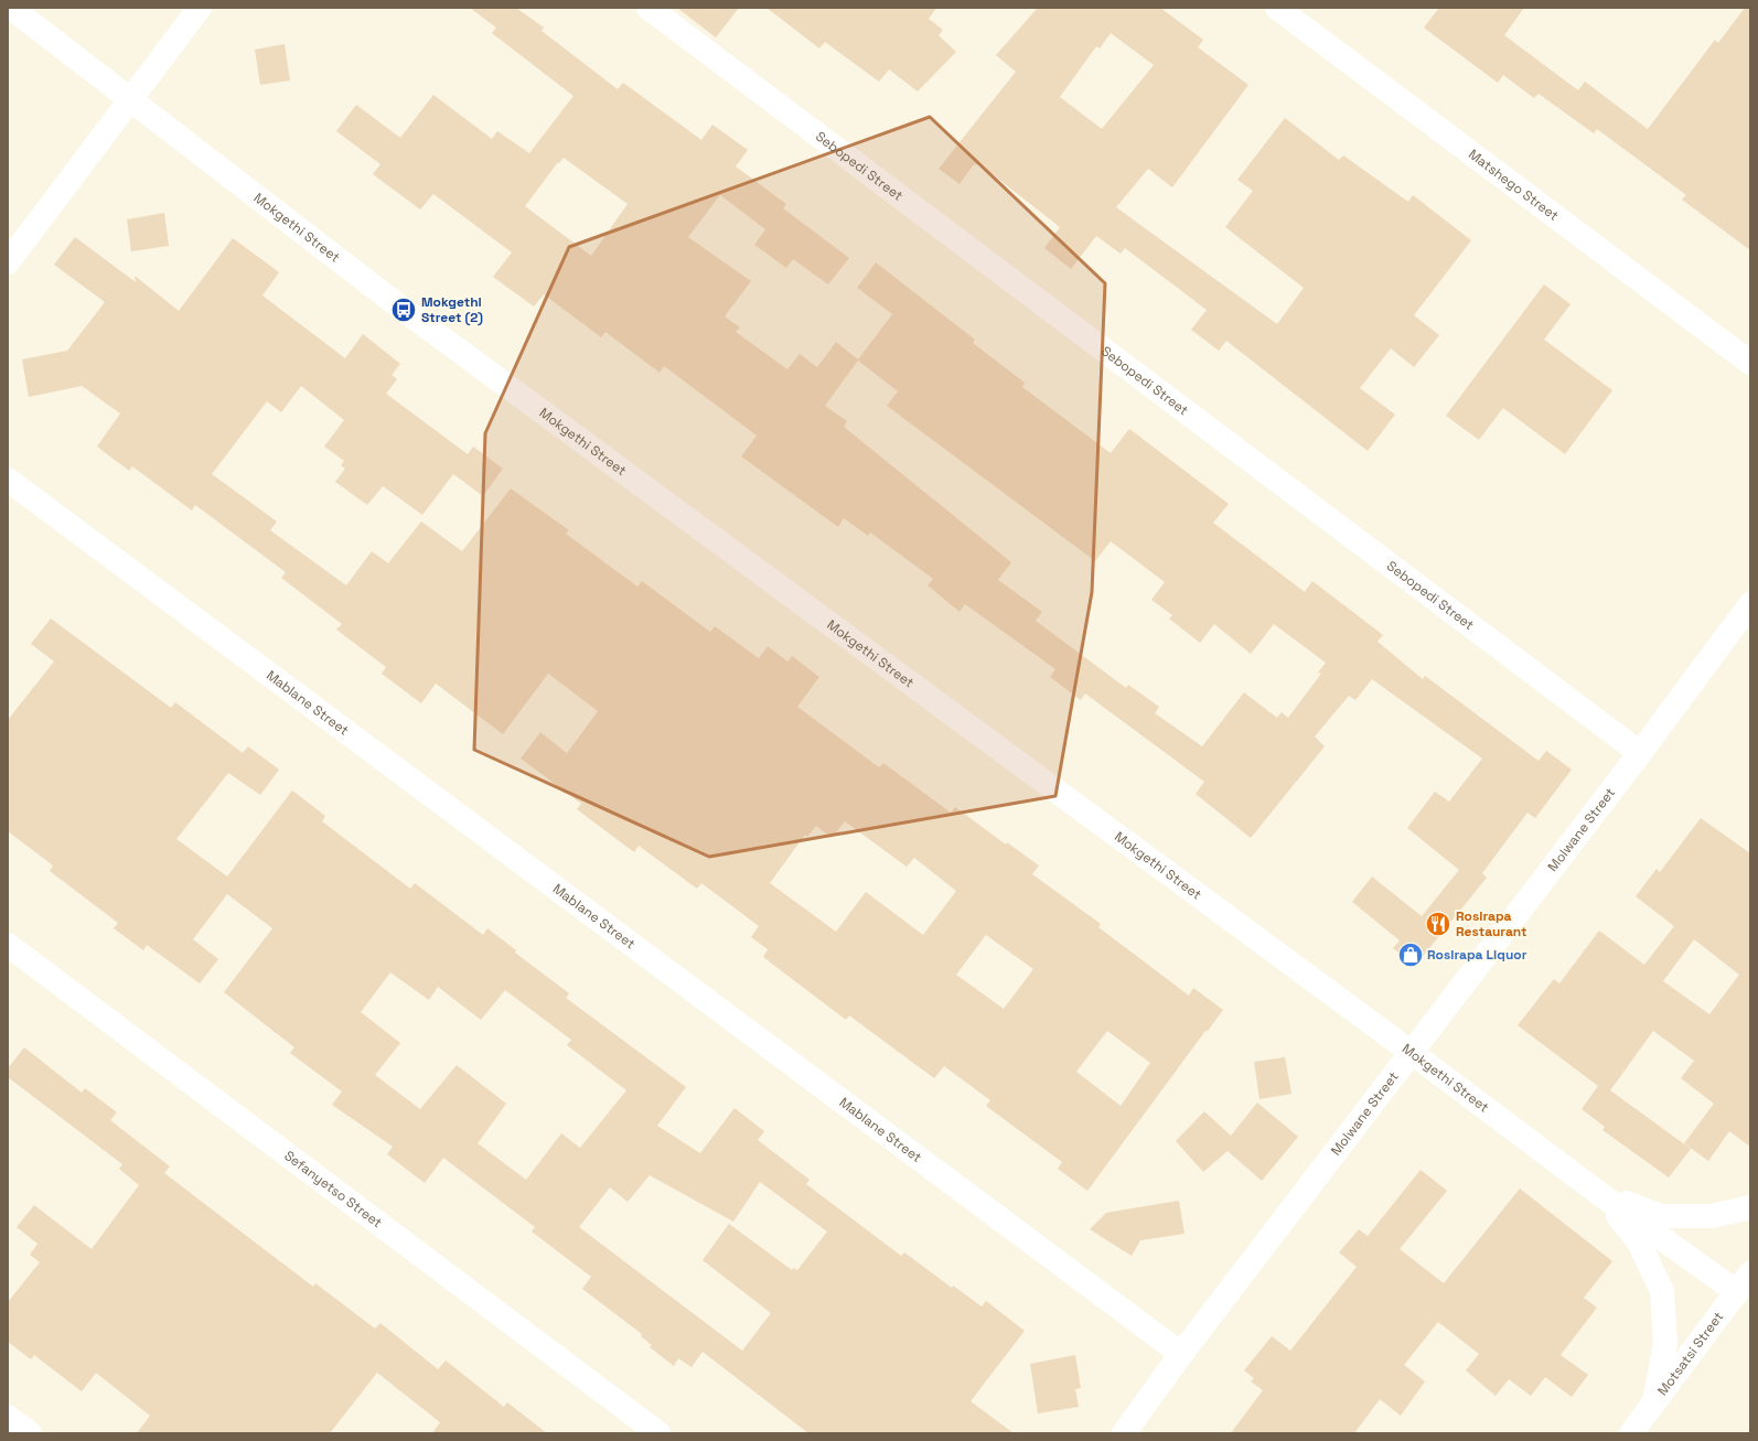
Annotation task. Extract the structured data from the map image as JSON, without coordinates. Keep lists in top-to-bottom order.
{
  "streets": {
    "street": [
      "Sebopedi Street",
      "Matshego Street",
      "Mokgethi Street",
      "Mablane Street",
      "Molwane Street",
      "Sefanyetso Street",
      "Motsatsi Street"
    ]
  },
  "crossings": [
    ["Sebopedi Street", "Molwane Street"],
    ["Mokgethi Street", "Molwane Street"],
    ["Mokgethi Street", "Motsatsi Street"],
    ["Mablane Street", "Molwane Street"]
  ],
  "places": {
    "bus stop": ["Mokgethi Street (2)"],
    "restaurant": ["Rosirapa Restaurant"],
    "shop": ["Rosirapa Liquor"]
  }
}
